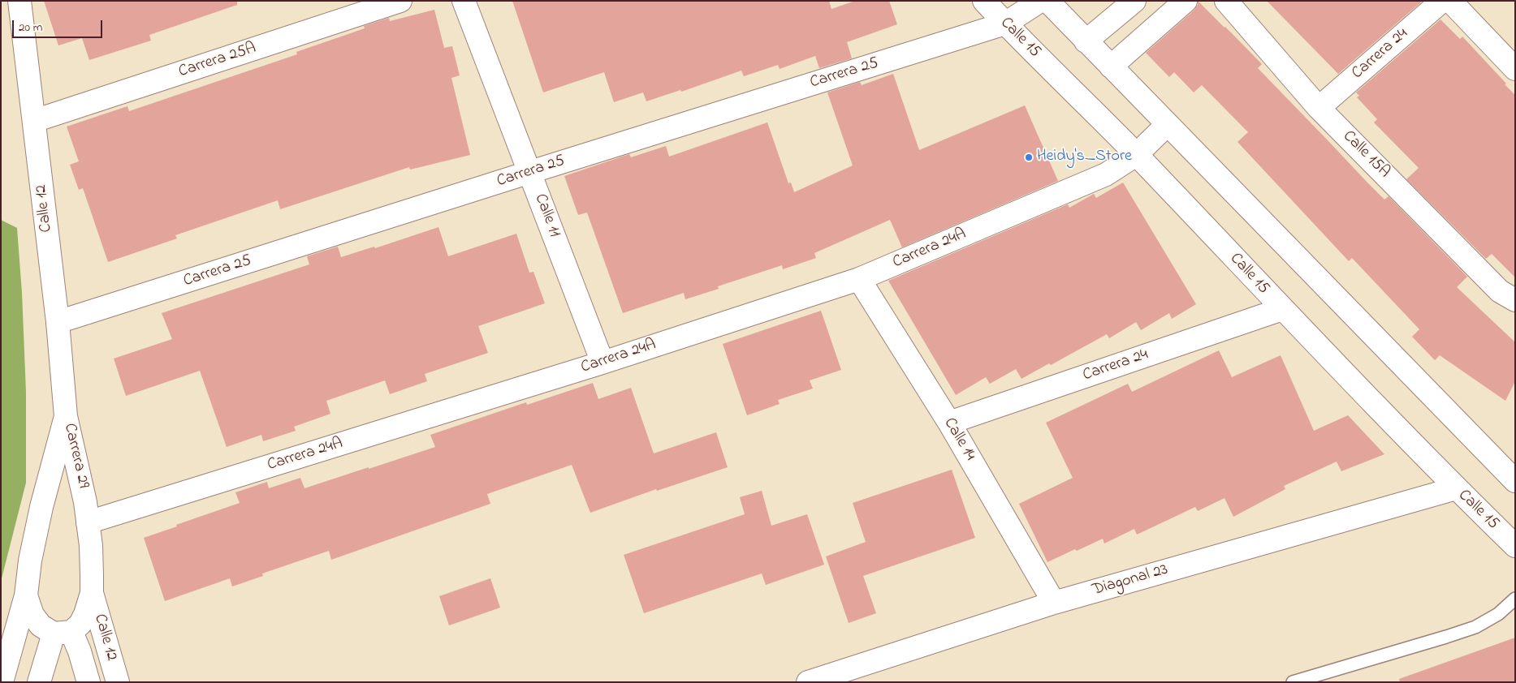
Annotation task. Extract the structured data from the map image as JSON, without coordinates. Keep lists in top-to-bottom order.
{
  "streets": {
    "street": [
      "Calle 15",
      "Carrera 24",
      "Carrera 25A",
      "Carrera 25",
      "Calle 15A",
      "Calle 12",
      "Calle 11",
      "Carrera 24A",
      "Calle 14",
      "Carrera 29",
      "Diagonal 23"
    ]
  },
  "crossings": [
    ["Calle 15", "Carrera 24"],
    ["Calle 15", "Carrera 25"],
    ["Calle 15", "Carrera 24A"],
    ["Calle 15", "Diagonal 23"],
    ["Carrera 24", "Calle 15A"],
    ["Carrera 24", "Calle 14"],
    ["Carrera 25A", "Calle 12"],
    ["Carrera 25", "Calle 12"],
    ["Carrera 25", "Calle 11"],
    ["Calle 12", "Carrera 29"],
    ["Calle 11", "Carrera 24A"],
    ["Carrera 24A", "Calle 14"],
    ["Carrera 24A", "Carrera 29"],
    ["Calle 14", "Diagonal 23"]
  ],
  "places": ["Heidy's_Store"],
  "scale_bar": "20 m"
}
